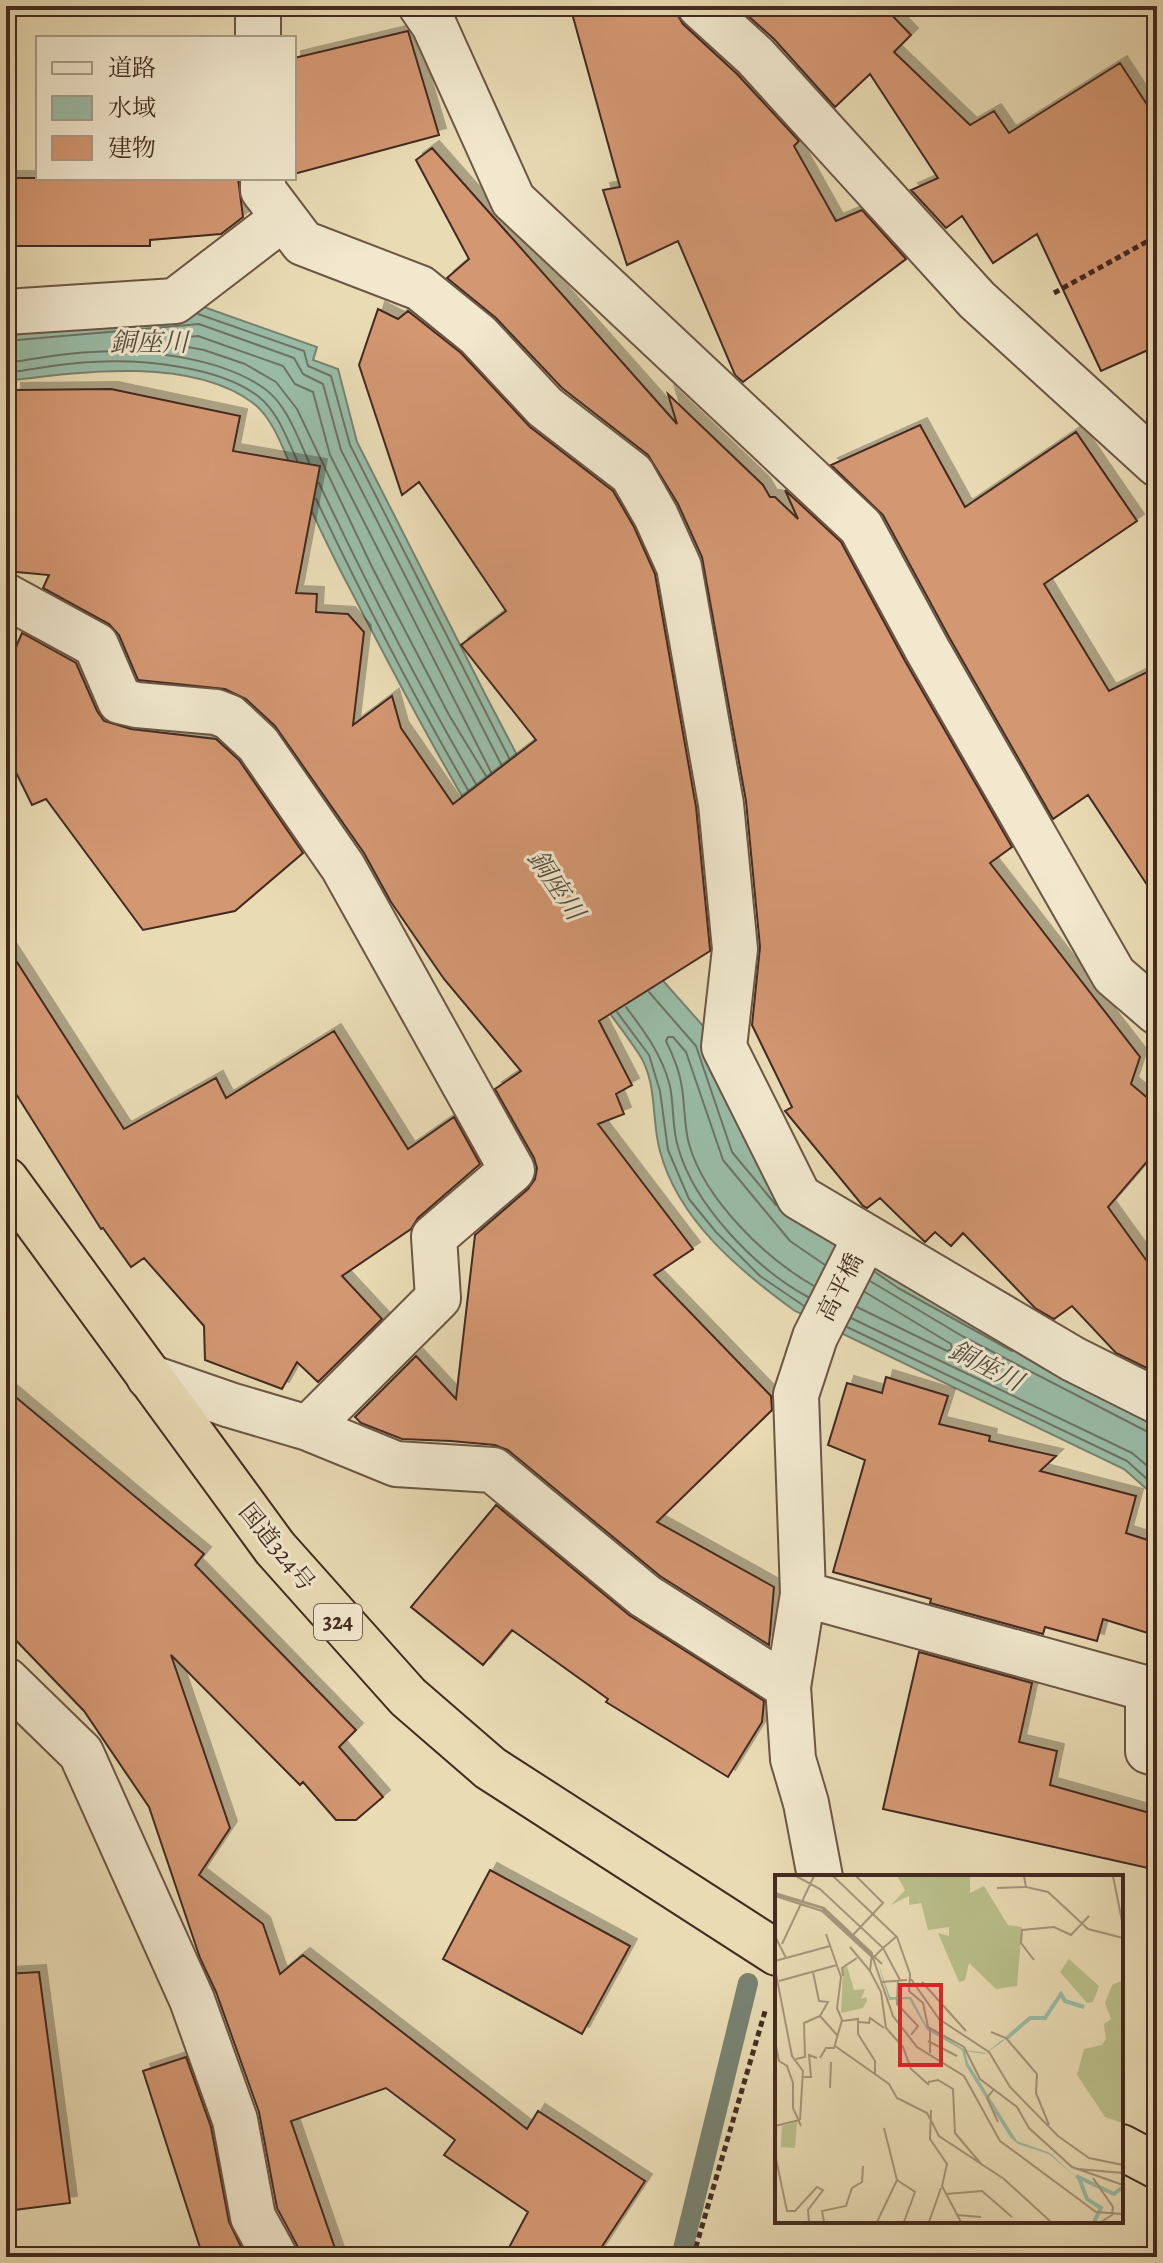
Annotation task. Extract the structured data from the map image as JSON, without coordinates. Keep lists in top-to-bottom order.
{
  "streets": {
    "highway": ["国道324号", "324"],
    "street": ["高平橋"]
  },
  "water": ["銅座川"],
  "legend": ["道路", "水域", "建物"]
}
